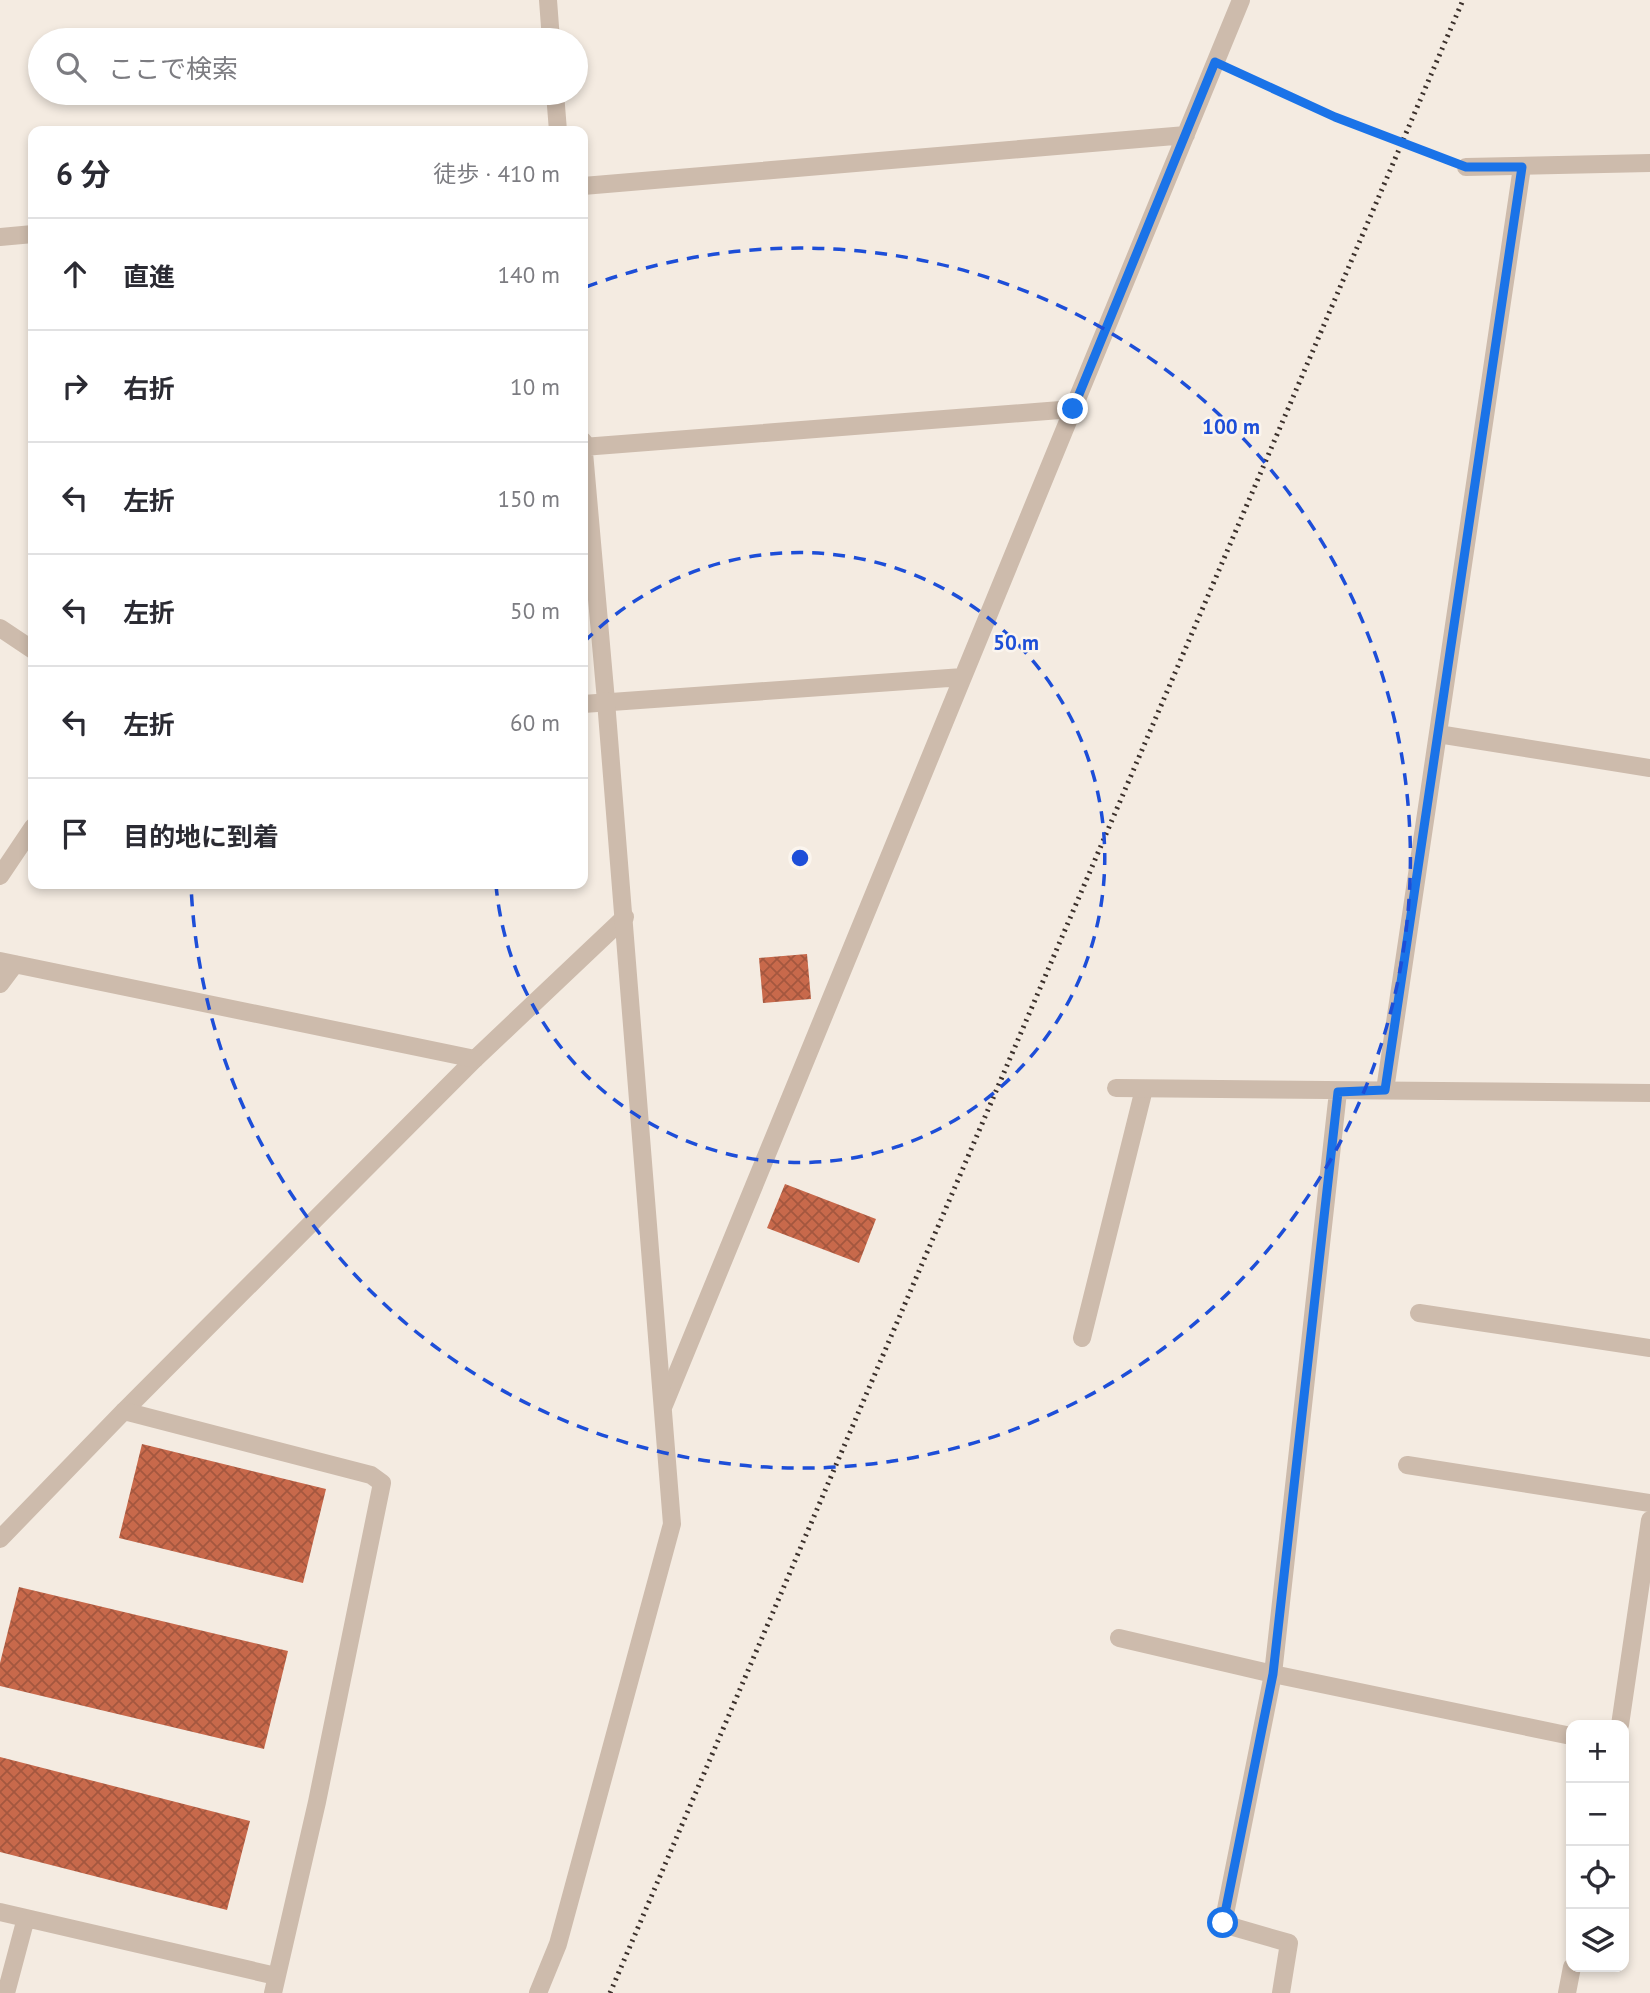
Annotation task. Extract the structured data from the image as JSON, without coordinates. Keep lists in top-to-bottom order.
{
  "page": {
    "search": "ここで検索",
    "heading": ["6 分", "徒歩 · 410 m"],
    "list": [
      ["直進", "140 m"],
      ["右折", "10 m"],
      ["左折", "150 m"],
      ["左折", "50 m"],
      ["左折", "60 m"],
      "目的地に到着"
    ],
    "map_buttons": ["+", "−"]
  },
  "rings": ["100 m", "50 m"]
}
